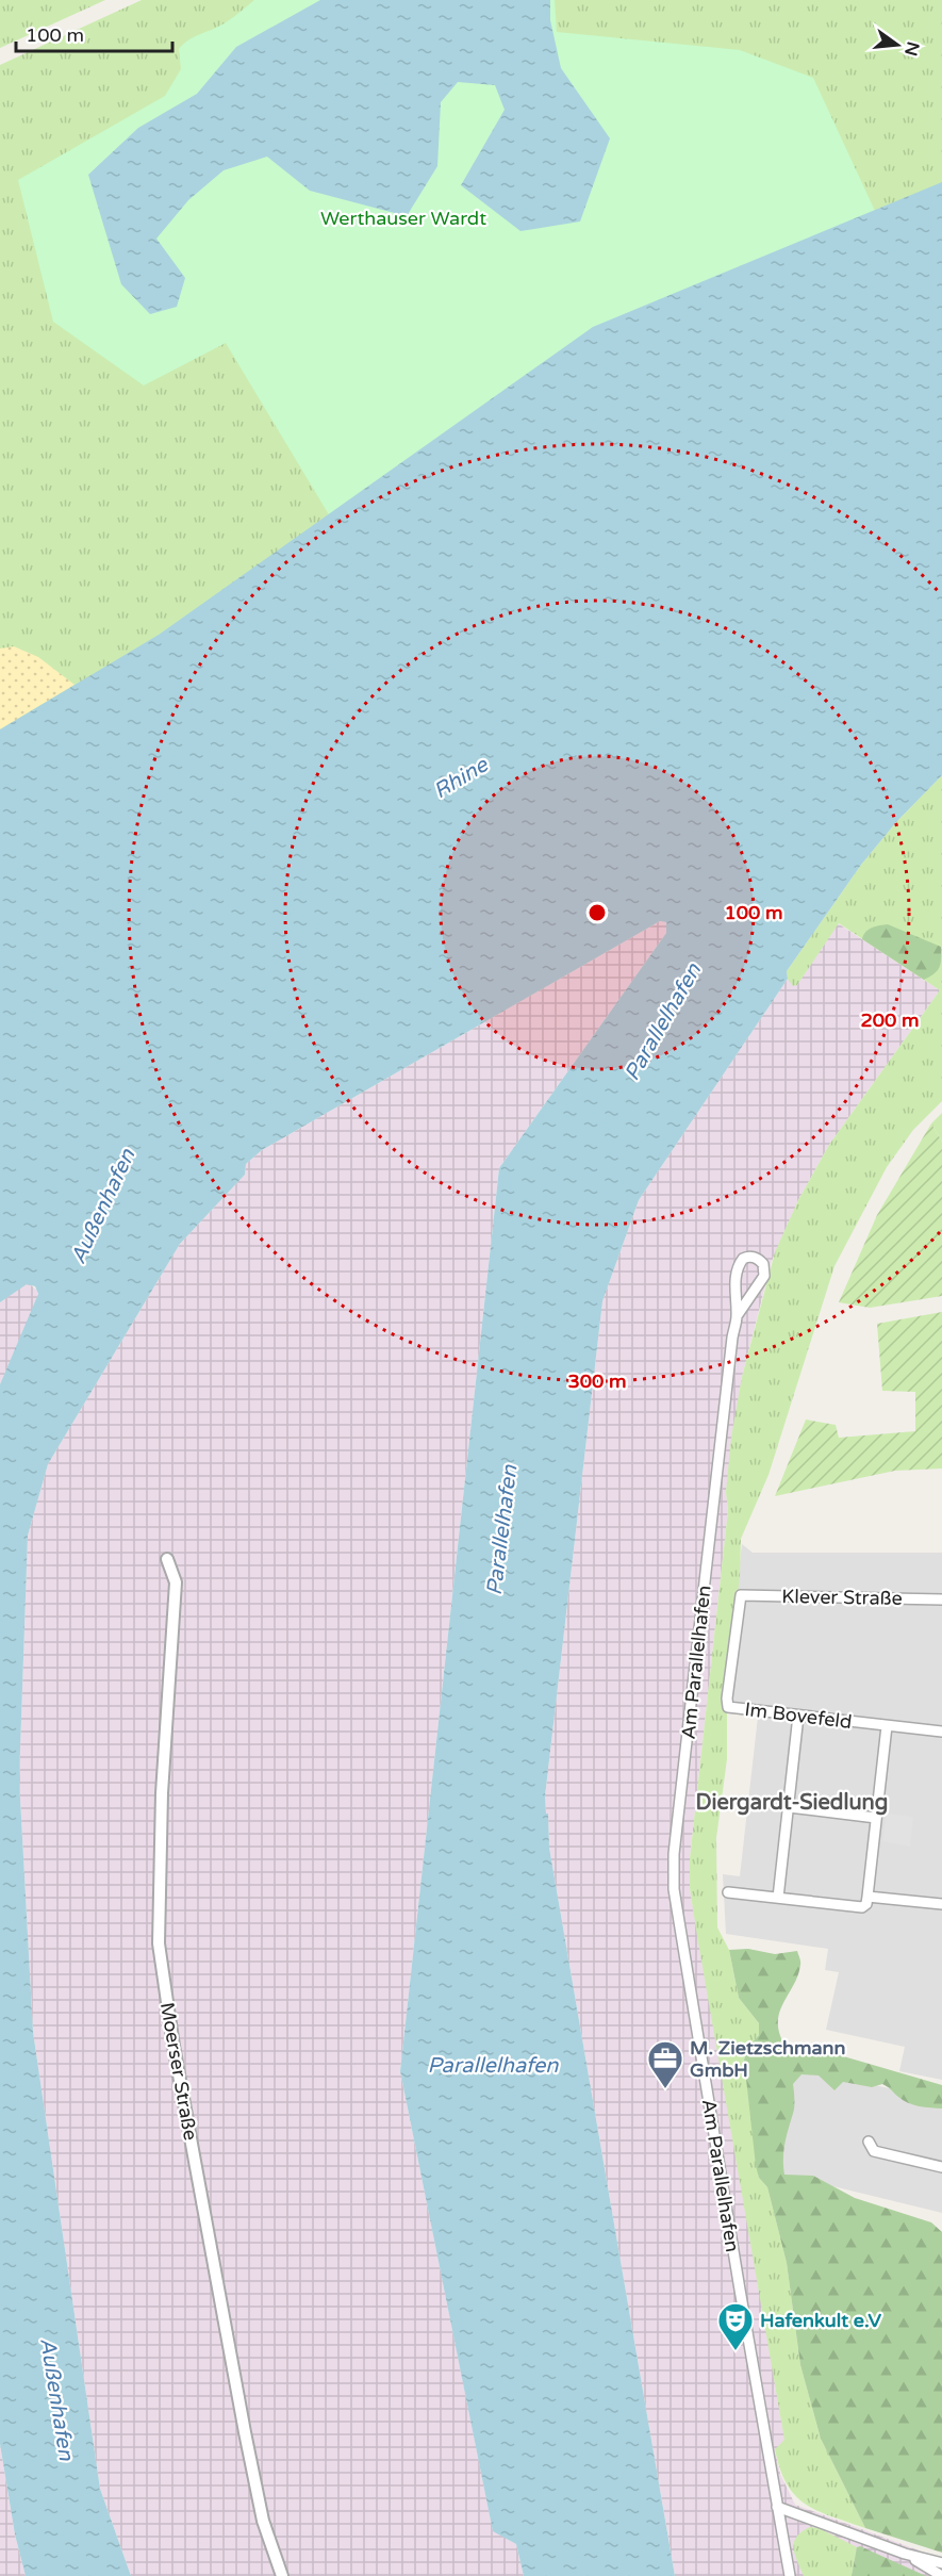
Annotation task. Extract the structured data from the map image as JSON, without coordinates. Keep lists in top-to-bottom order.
{
  "streets": {
    "street": [
      "Klever Straße",
      "Am Parallelhafen",
      "Im Bovefeld",
      "Moerser Straße"
    ]
  },
  "crossings": [
    ["Klever Straße", "Im Bovefeld"]
  ],
  "districts": ["Diergardt-Siedlung"],
  "water": ["Rhine", "Parallelhafen", "Außenhafen"],
  "parks": ["Werthauser Wardt"],
  "places": {
    "office": ["M. Zietzschmann GmbH"],
    "theatre": ["Hafenkult e.V"]
  },
  "scale_bar": "100 m",
  "north": "right",
  "rings": ["100 m", "200 m", "300 m"]
}
